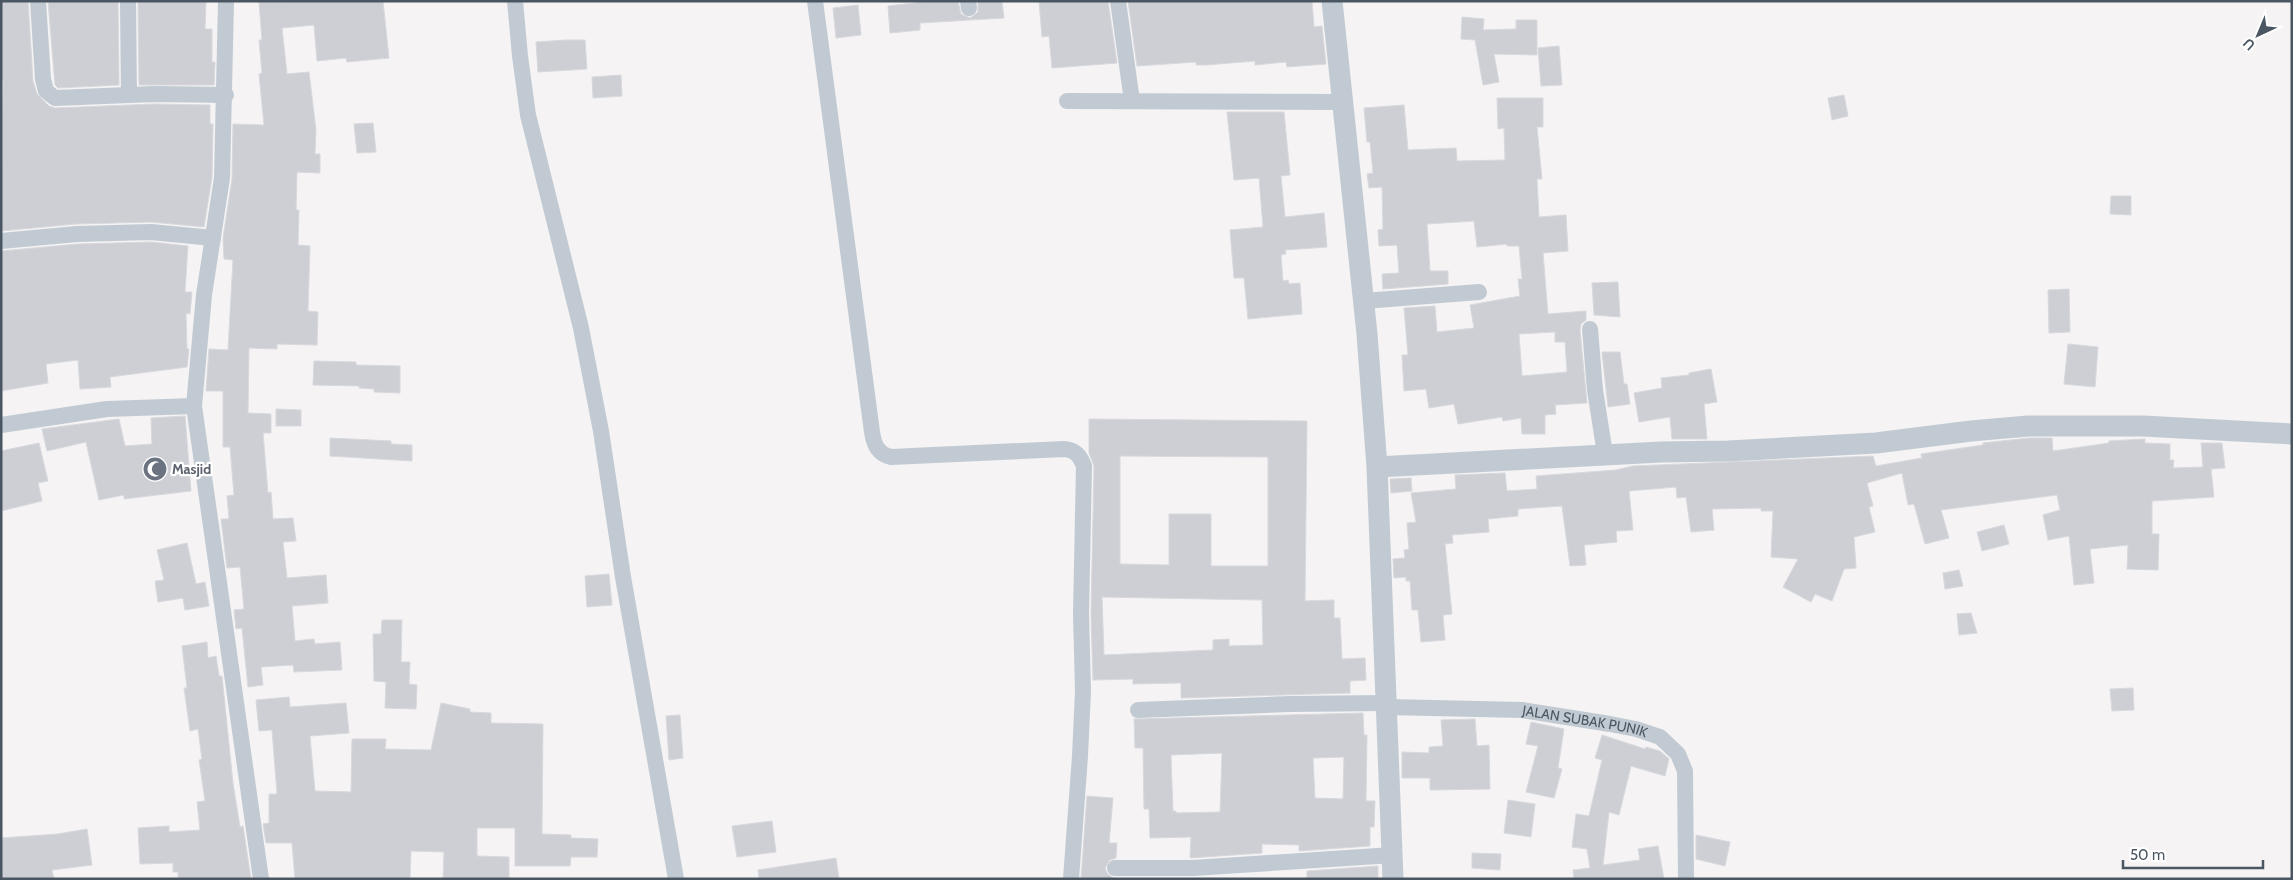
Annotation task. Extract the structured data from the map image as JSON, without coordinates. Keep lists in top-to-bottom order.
{
  "streets": {
    "street": ["JALAN SUBAK PUNIK"]
  },
  "places": {
    "mosque": ["Masjid"]
  },
  "scale_bar": "50 m",
  "north": "bottom left"
}
